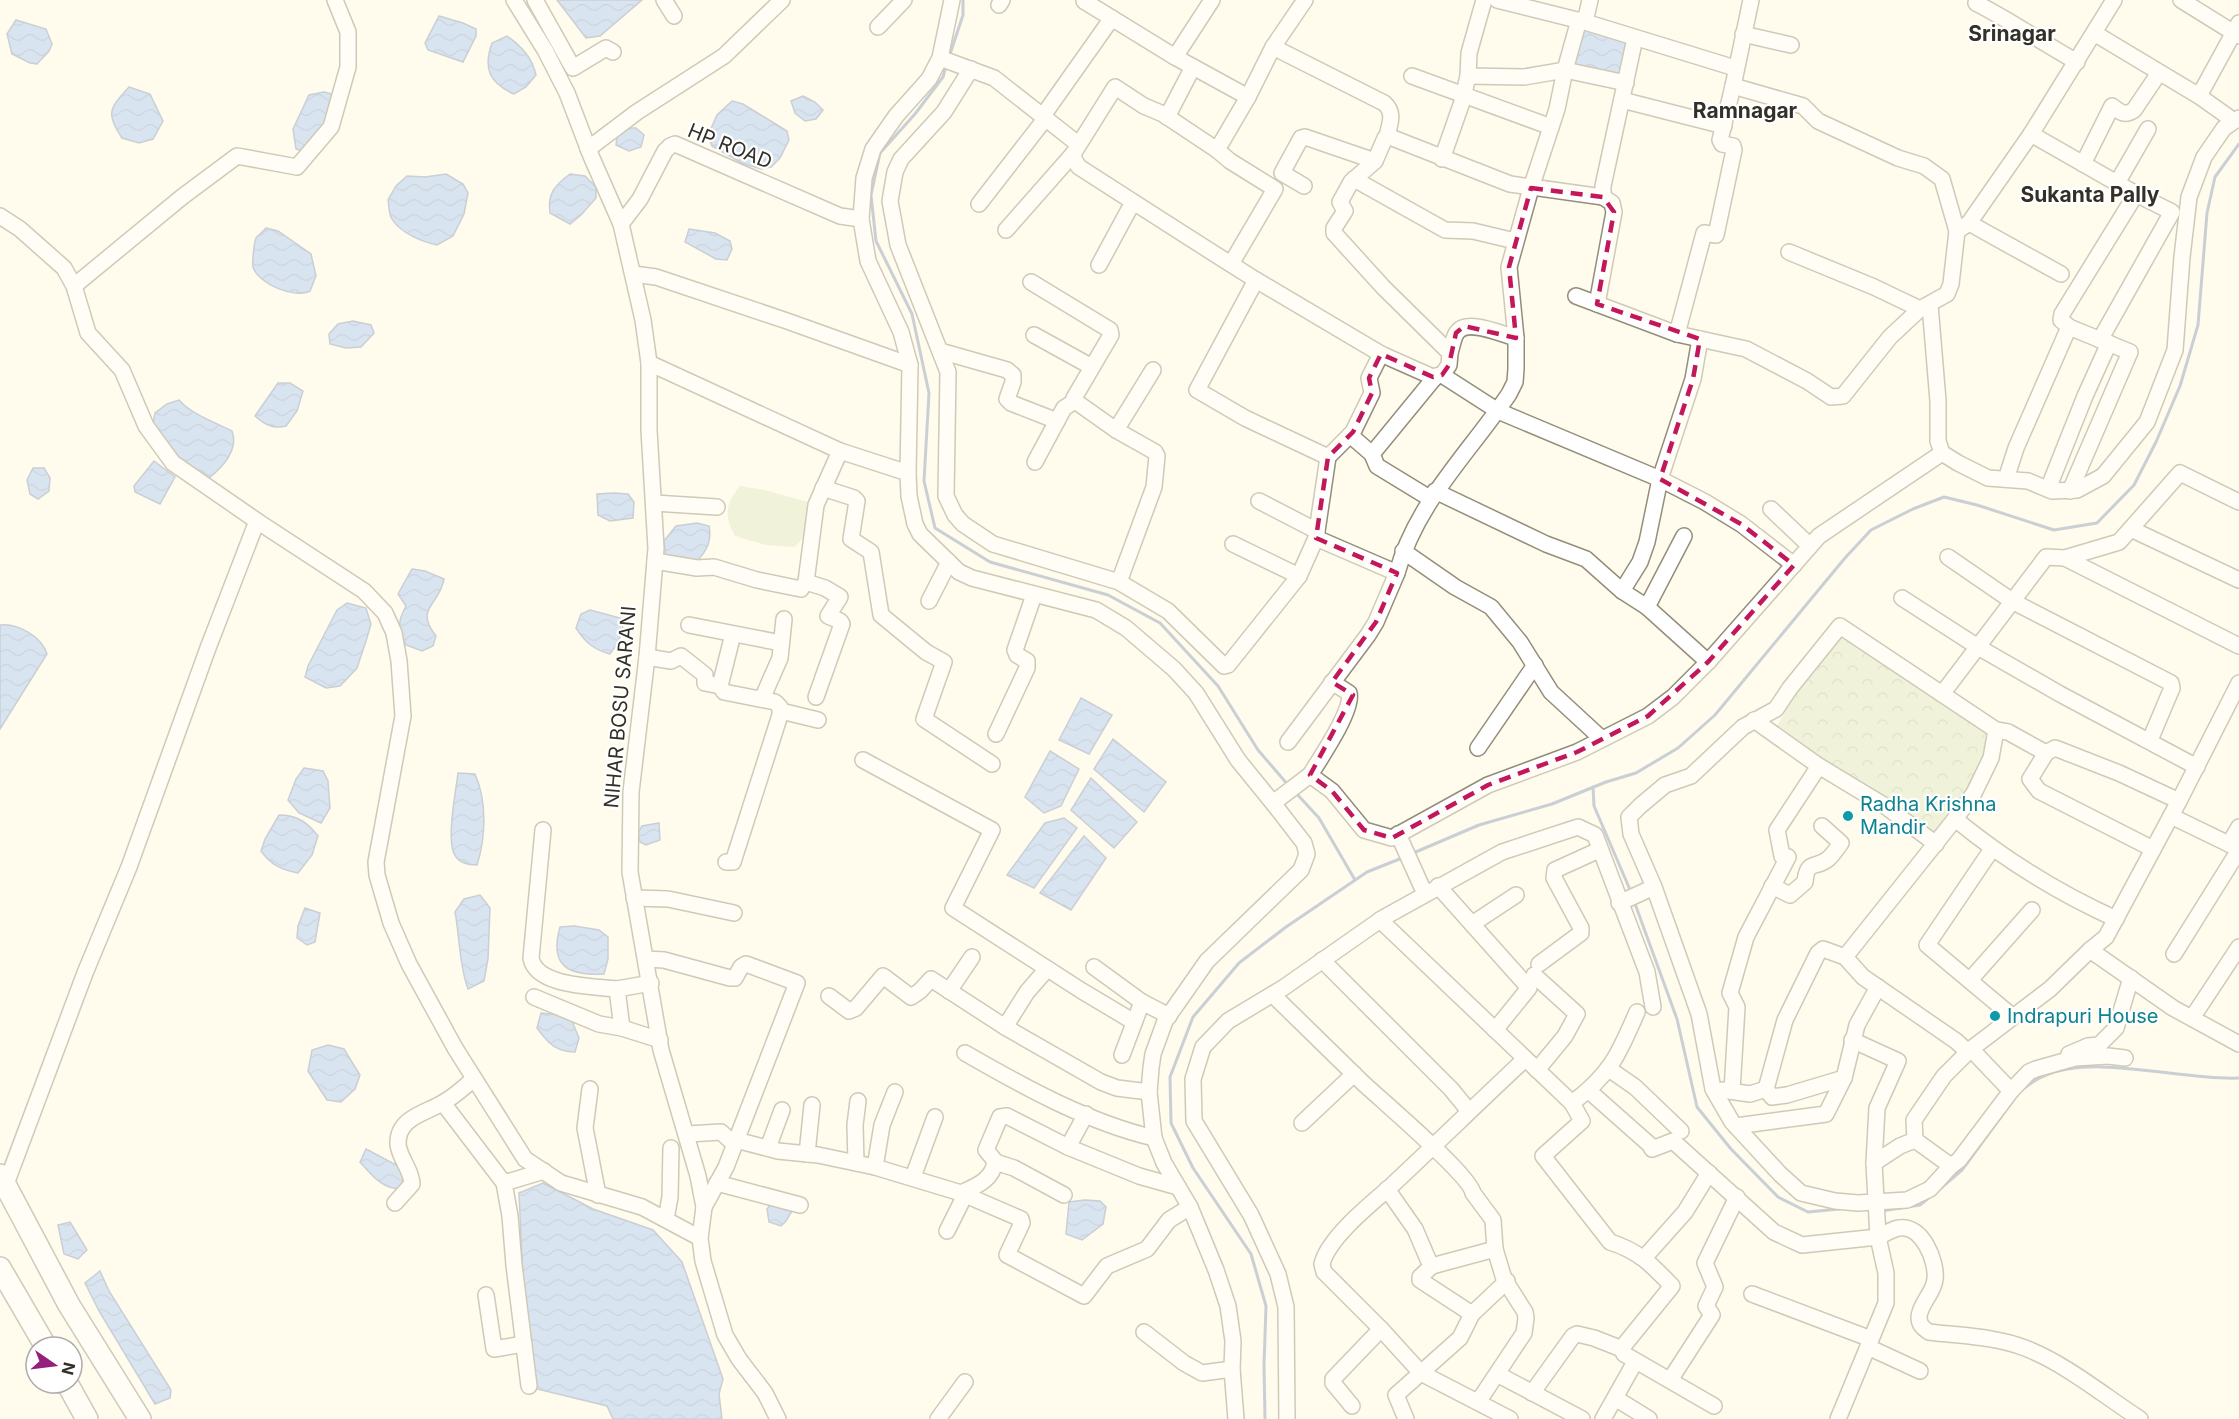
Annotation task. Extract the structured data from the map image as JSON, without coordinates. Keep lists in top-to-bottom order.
{
  "streets": {
    "street": ["HP ROAD", "NIHAR BOSU SARANI"]
  },
  "crossings": [
    ["HP ROAD", "NIHAR BOSU SARANI"]
  ],
  "districts": ["Srinagar", "Ramnagar", "Sukanta Pally"],
  "places": ["Radha Krishna Mandir", "Indrapuri House"],
  "north": "right"
}
